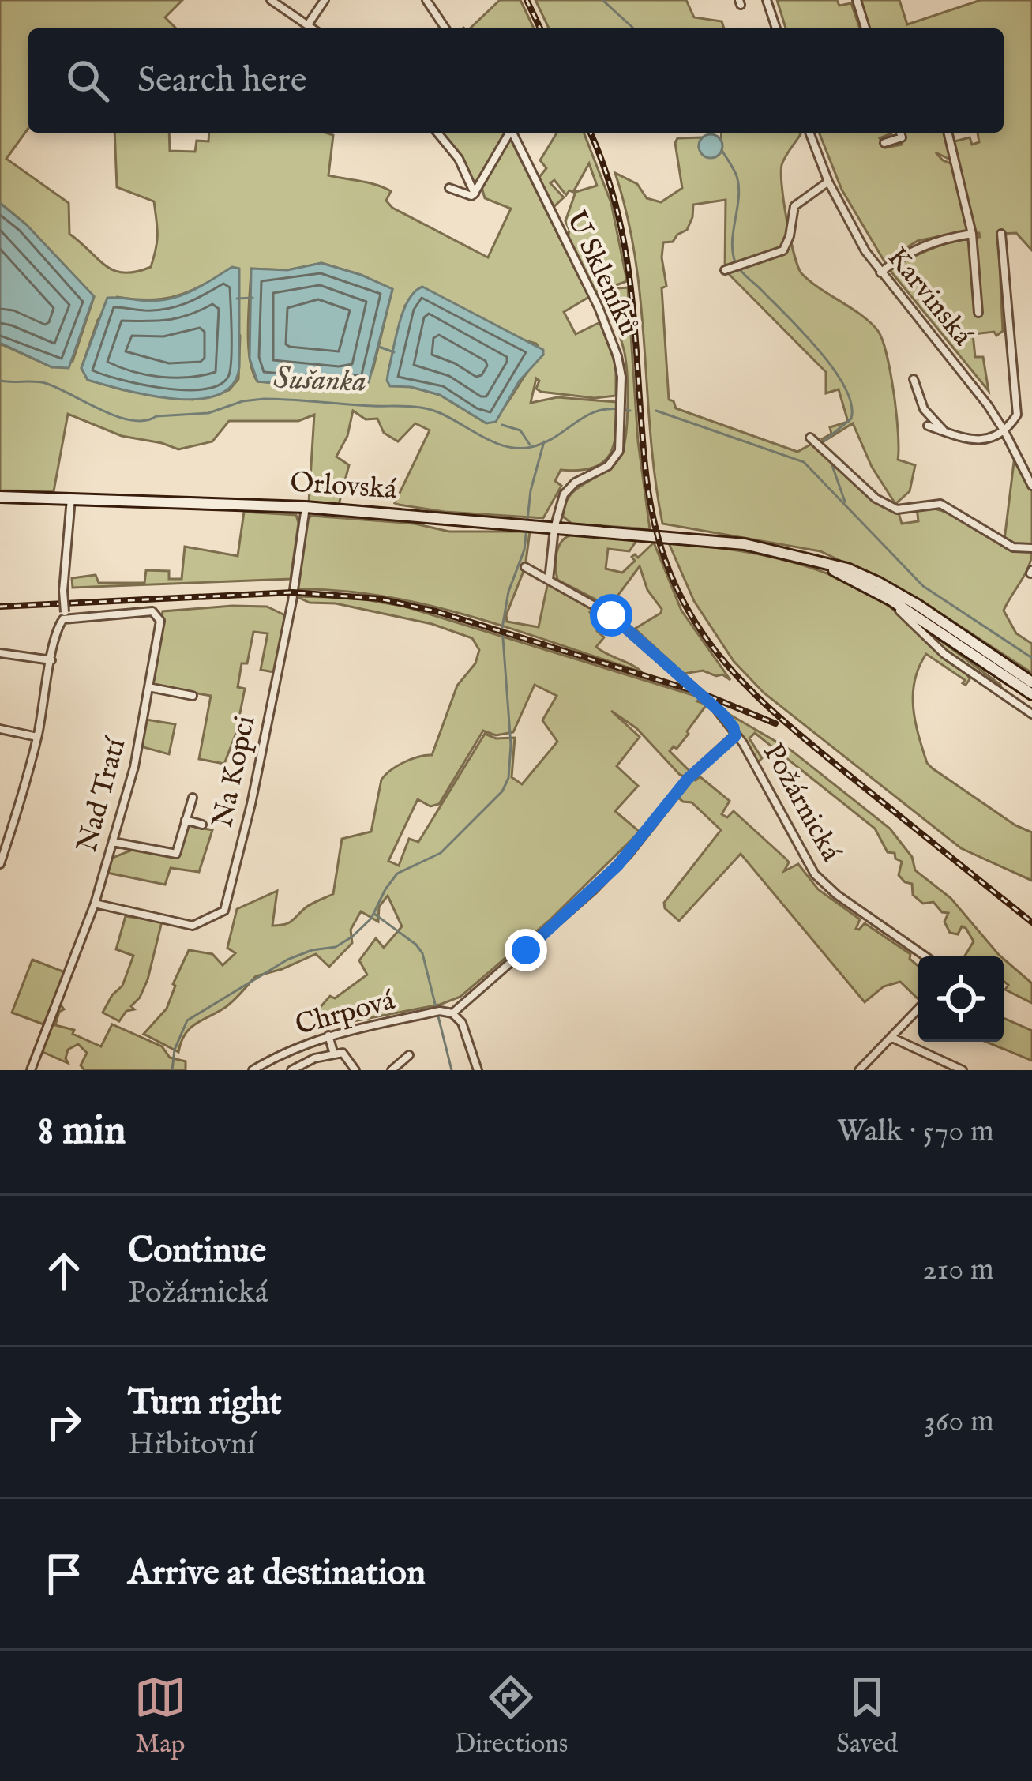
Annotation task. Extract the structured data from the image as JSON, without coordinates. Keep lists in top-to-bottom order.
{
  "streets": {
    "main road": ["Orlovská"],
    "street": [
      "U Skleníků",
      "Karvinská",
      "Na Kopci",
      "Nad Tratí",
      "Požárnická",
      "Chrpová"
    ]
  },
  "crossings": [
    ["U Skleníků", "Orlovská"],
    ["Orlovská", "Na Kopci"],
    ["Na Kopci", "Nad Tratí"]
  ],
  "water": ["Sušanka"],
  "page": {
    "search": "Search here",
    "heading": ["8 min", "Walk · 570 m"],
    "list": [
      ["Continue", "Požárnická", "210 m"],
      ["Turn right", "Hřbitovní", "360 m"],
      "Arrive at destination"
    ],
    "nav": ["Map", "Directions", "Saved"]
  }
}
